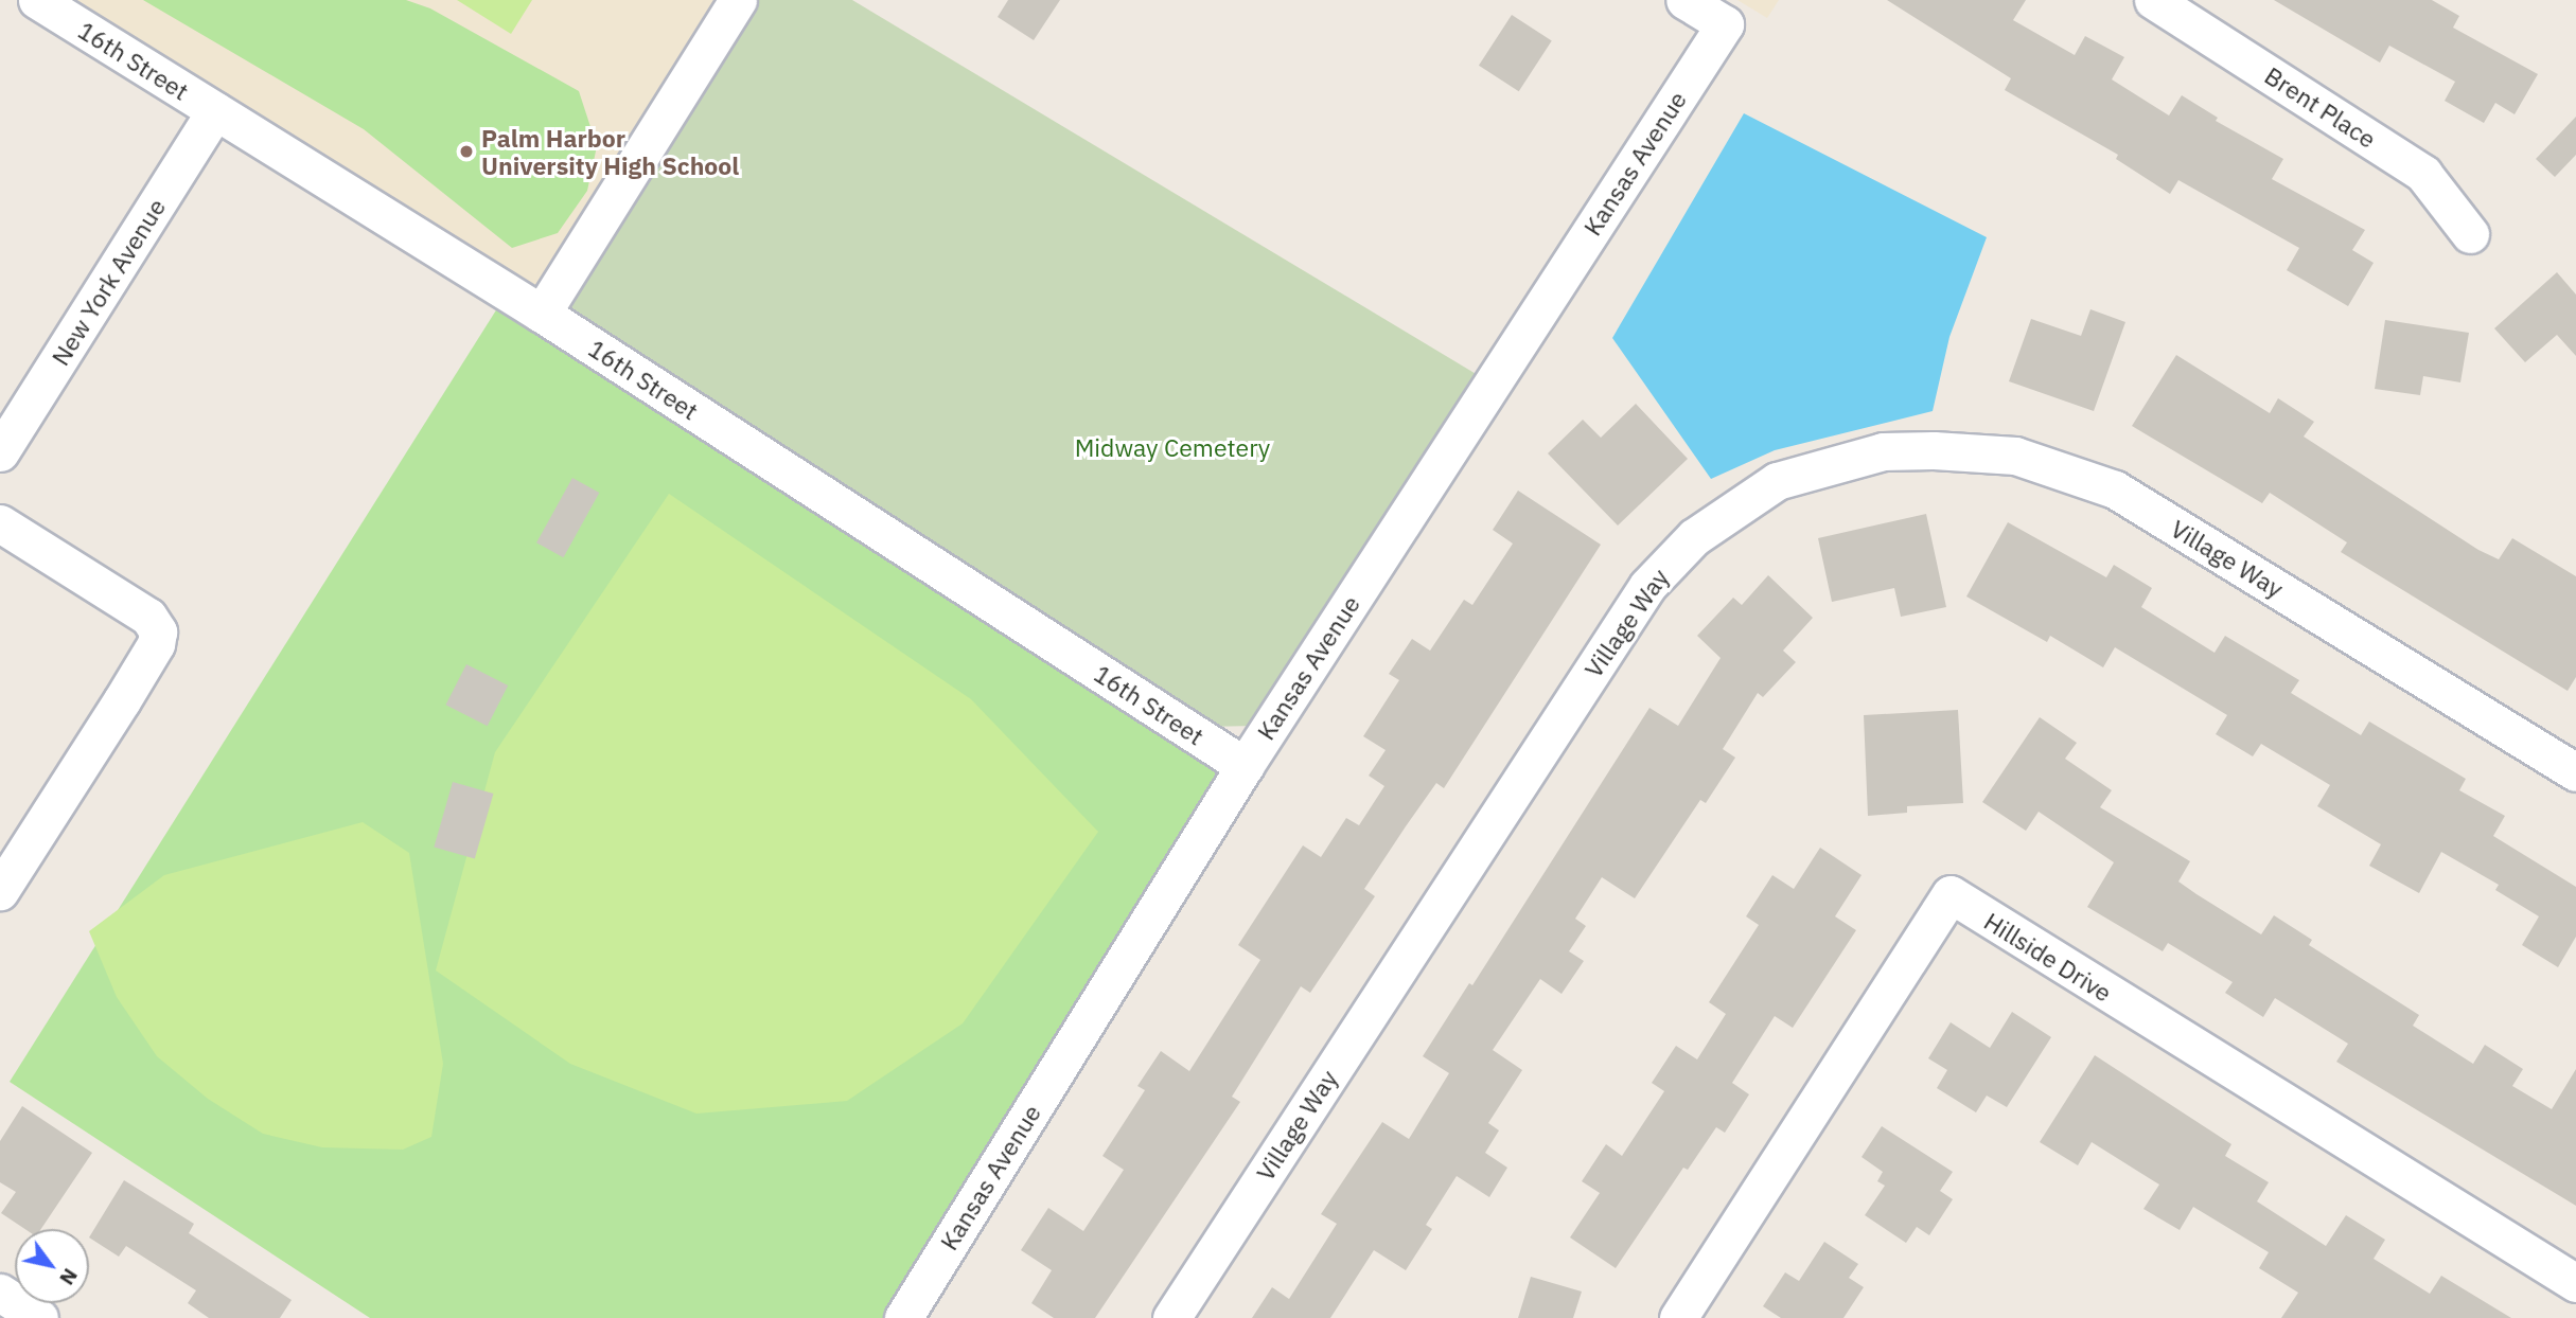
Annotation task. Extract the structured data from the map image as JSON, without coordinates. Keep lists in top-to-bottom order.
{
  "streets": {
    "street": [
      "16th Street",
      "Brent Place",
      "Kansas Avenue",
      "New York Avenue",
      "Village Way",
      "Hillside Drive"
    ]
  },
  "crossings": [
    ["16th Street", "Kansas Avenue"],
    ["16th Street", "New York Avenue"]
  ],
  "parks": ["Midway Cemetery"],
  "places": ["Palm Harbor University High School"],
  "north": "bottom right"
}
